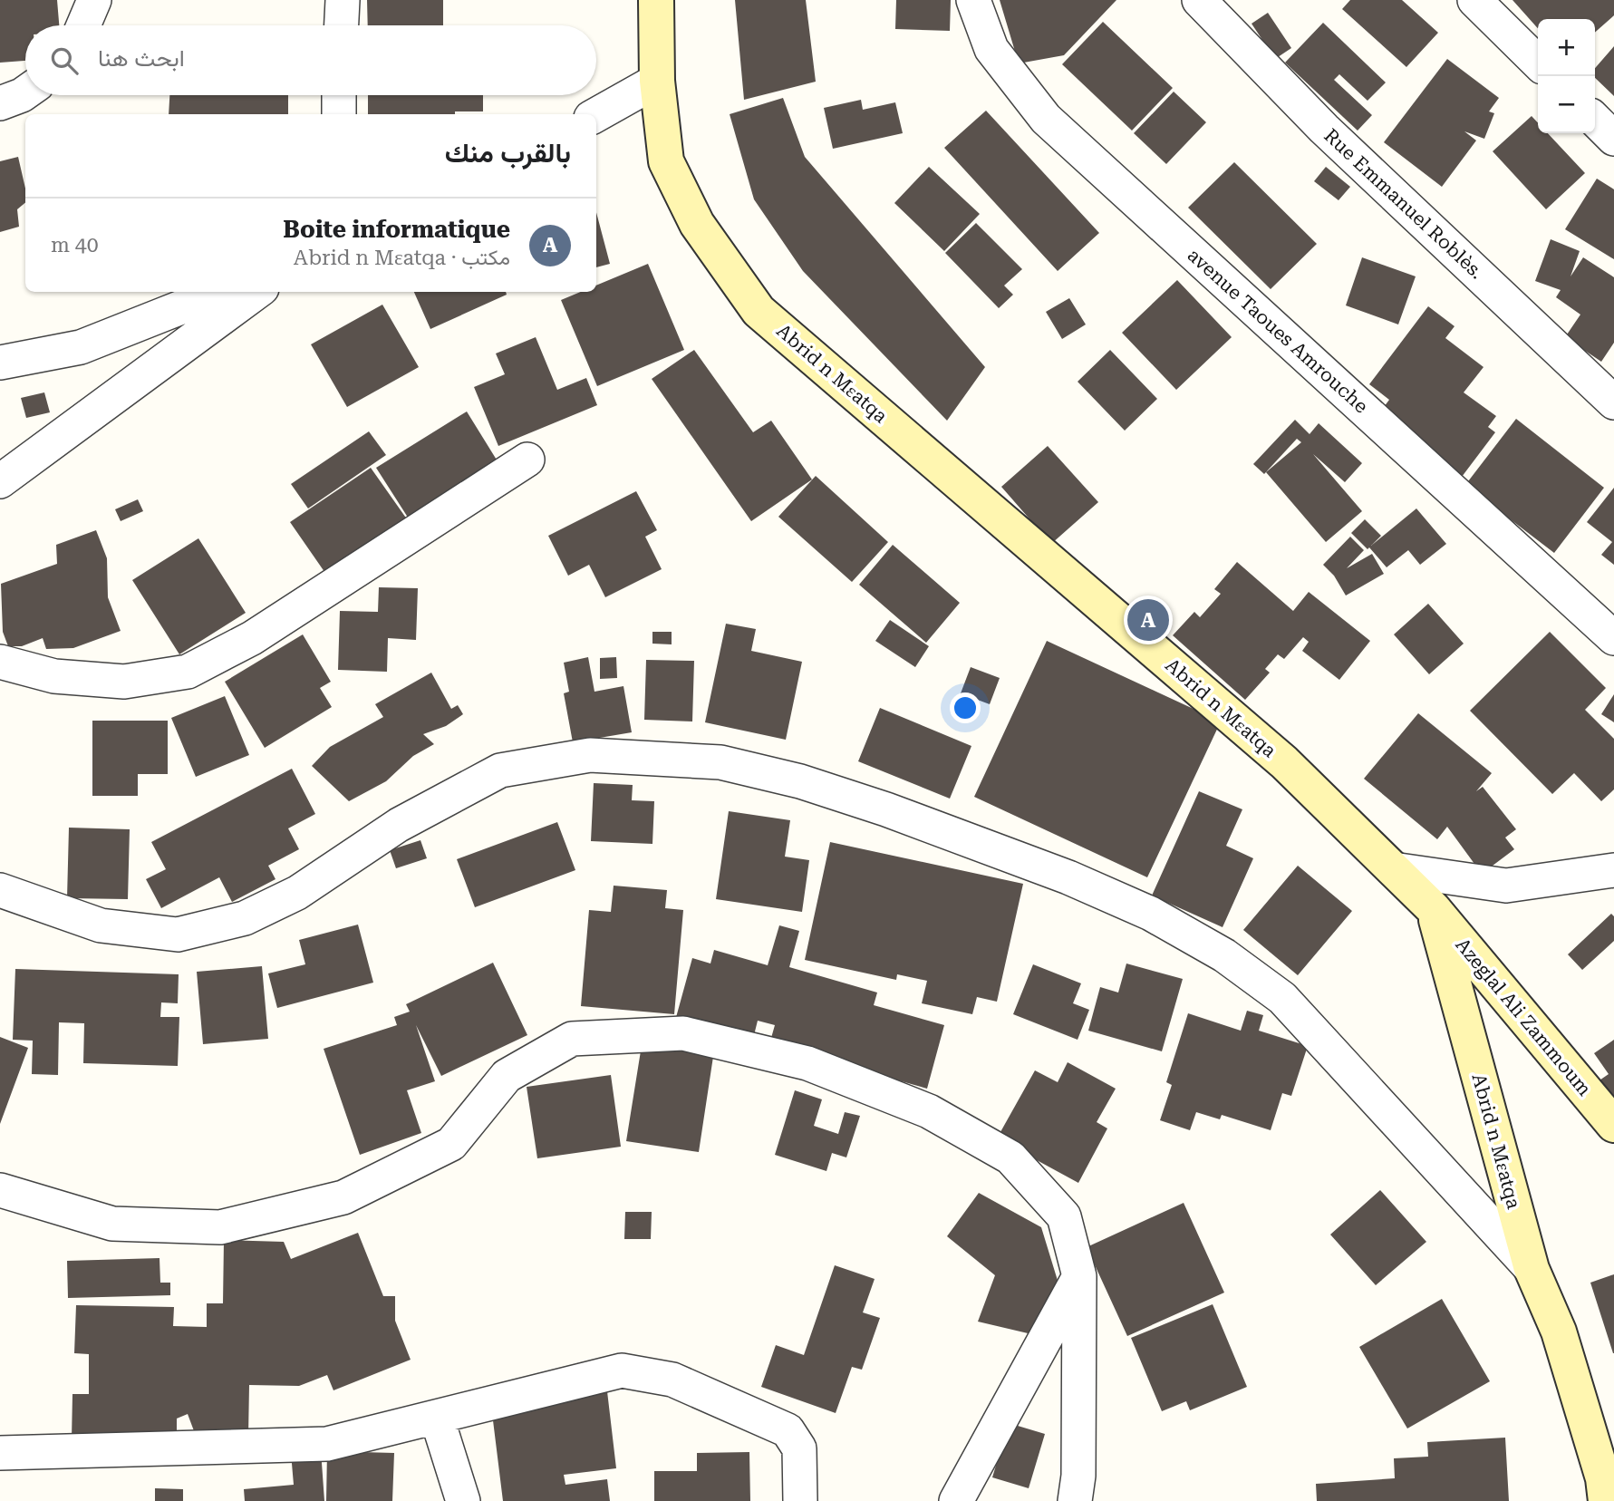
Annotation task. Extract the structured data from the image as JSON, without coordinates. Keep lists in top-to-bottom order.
{
  "streets": {
    "main road": ["Abrid n Mɛatqa", "Azeglal Ali Zammoum"],
    "street": ["Rue Emmanuel Roblès.", "avenue Taoues Amrouche"]
  },
  "crossings": [
    ["Abrid n Mɛatqa", "Azeglal Ali Zammoum"]
  ],
  "page": {
    "map_buttons": ["+", "−"],
    "search": "ابحث هنا",
    "heading": "بالقرب منك",
    "list": [
      {
        "mark": "A",
        "name": "Boite informatique",
        "note": "مكتب · Abrid n Mɛatqa",
        "value": "40 m"
      }
    ],
    "pins": "A"
  }
}
